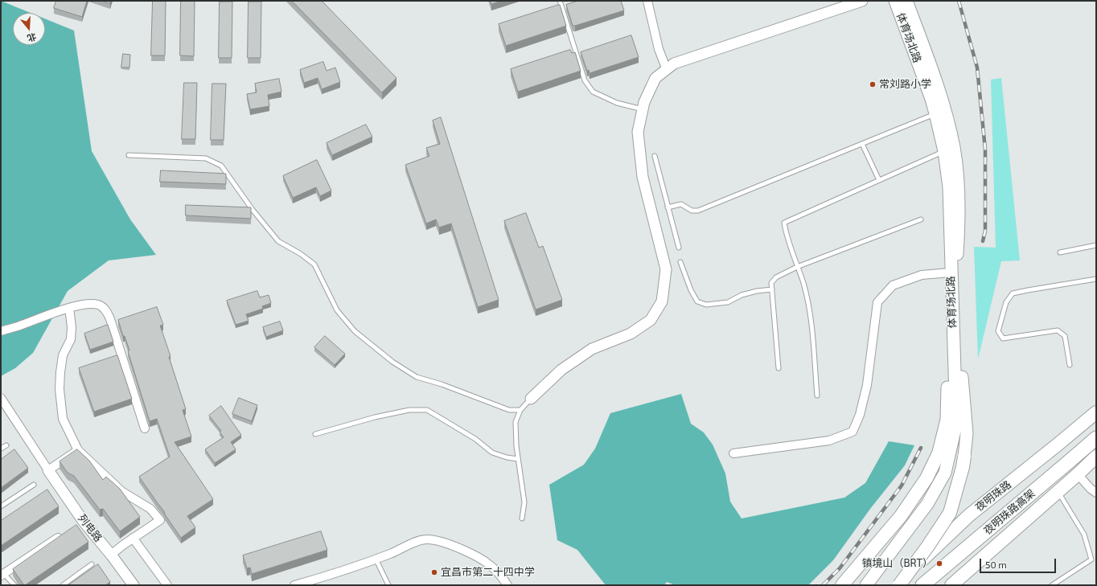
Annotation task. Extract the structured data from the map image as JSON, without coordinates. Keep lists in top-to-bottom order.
{
  "streets": {
    "highway": ["夜明珠路高架"],
    "main road": ["体育场北路", "夜明珠路"],
    "street": ["列电路"]
  },
  "places": ["常刘路小学", "镇境山（BRT）", "宜昌市第二十四中学"],
  "scale_bar": "50 m",
  "north": "bottom"
}
